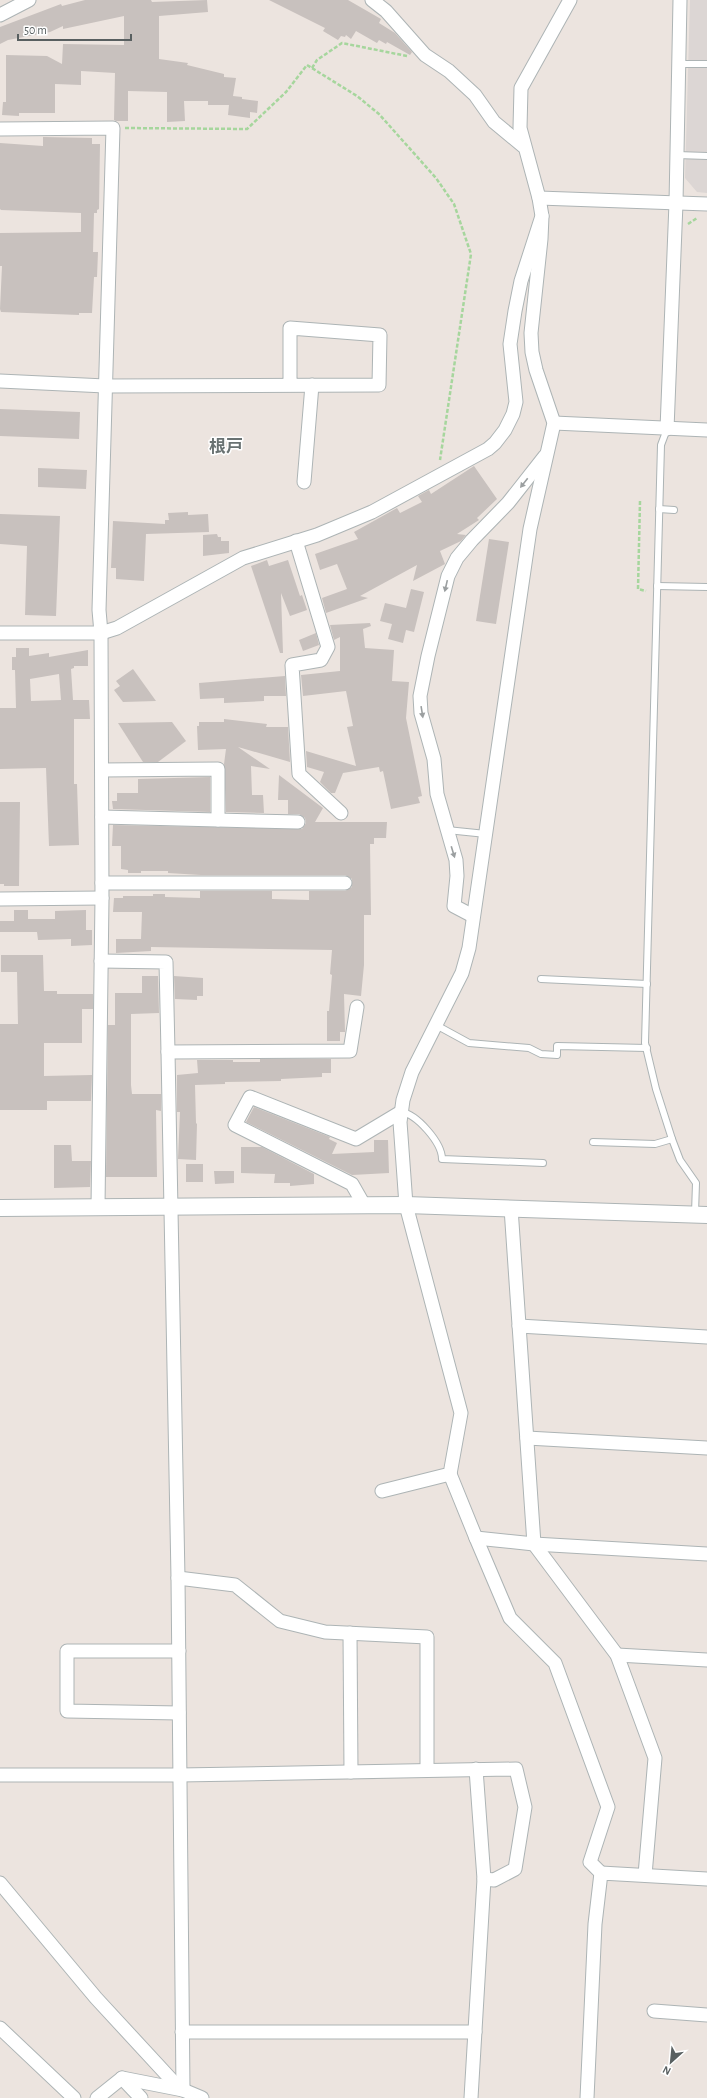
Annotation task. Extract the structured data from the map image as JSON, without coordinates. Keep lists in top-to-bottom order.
{
  "districts": ["根戸"],
  "scale_bar": "50 m",
  "north": "bottom left"
}
